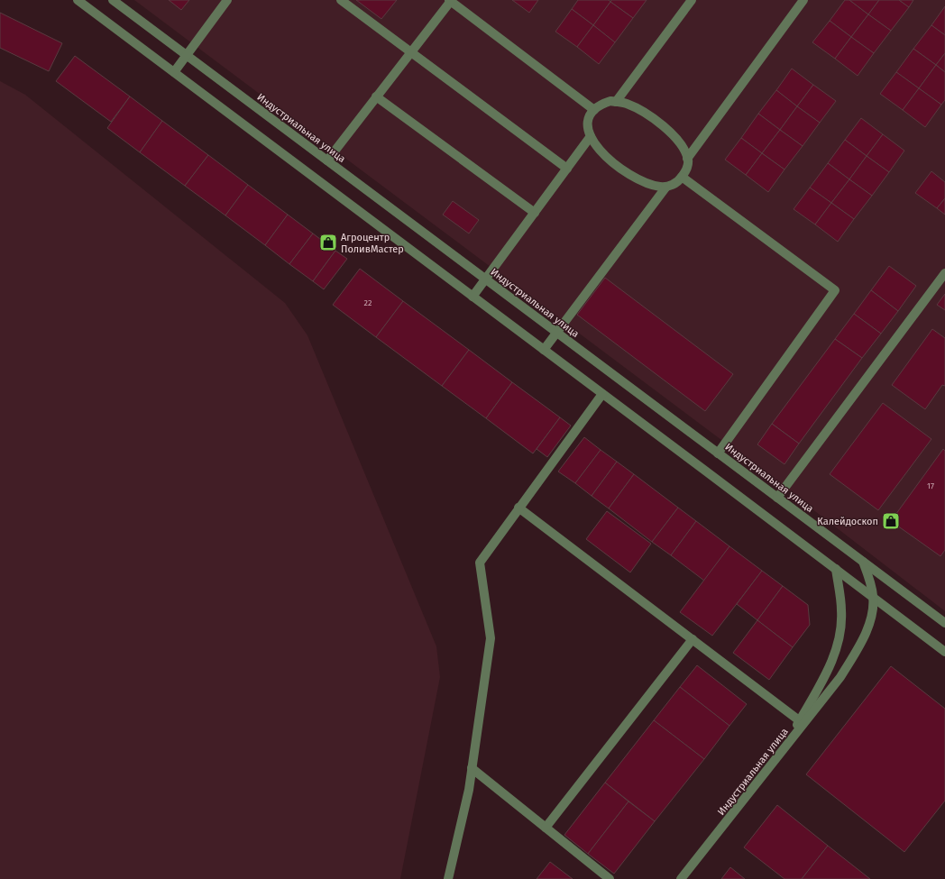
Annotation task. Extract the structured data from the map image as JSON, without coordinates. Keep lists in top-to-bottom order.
{
  "streets": {
    "street": ["Индустриальная улица"]
  },
  "places": {
    "shop": ["Агроцентр ПоливМастер", "Калейдоскоп"]
  },
  "house_numbers": ["22", "17"]
}
